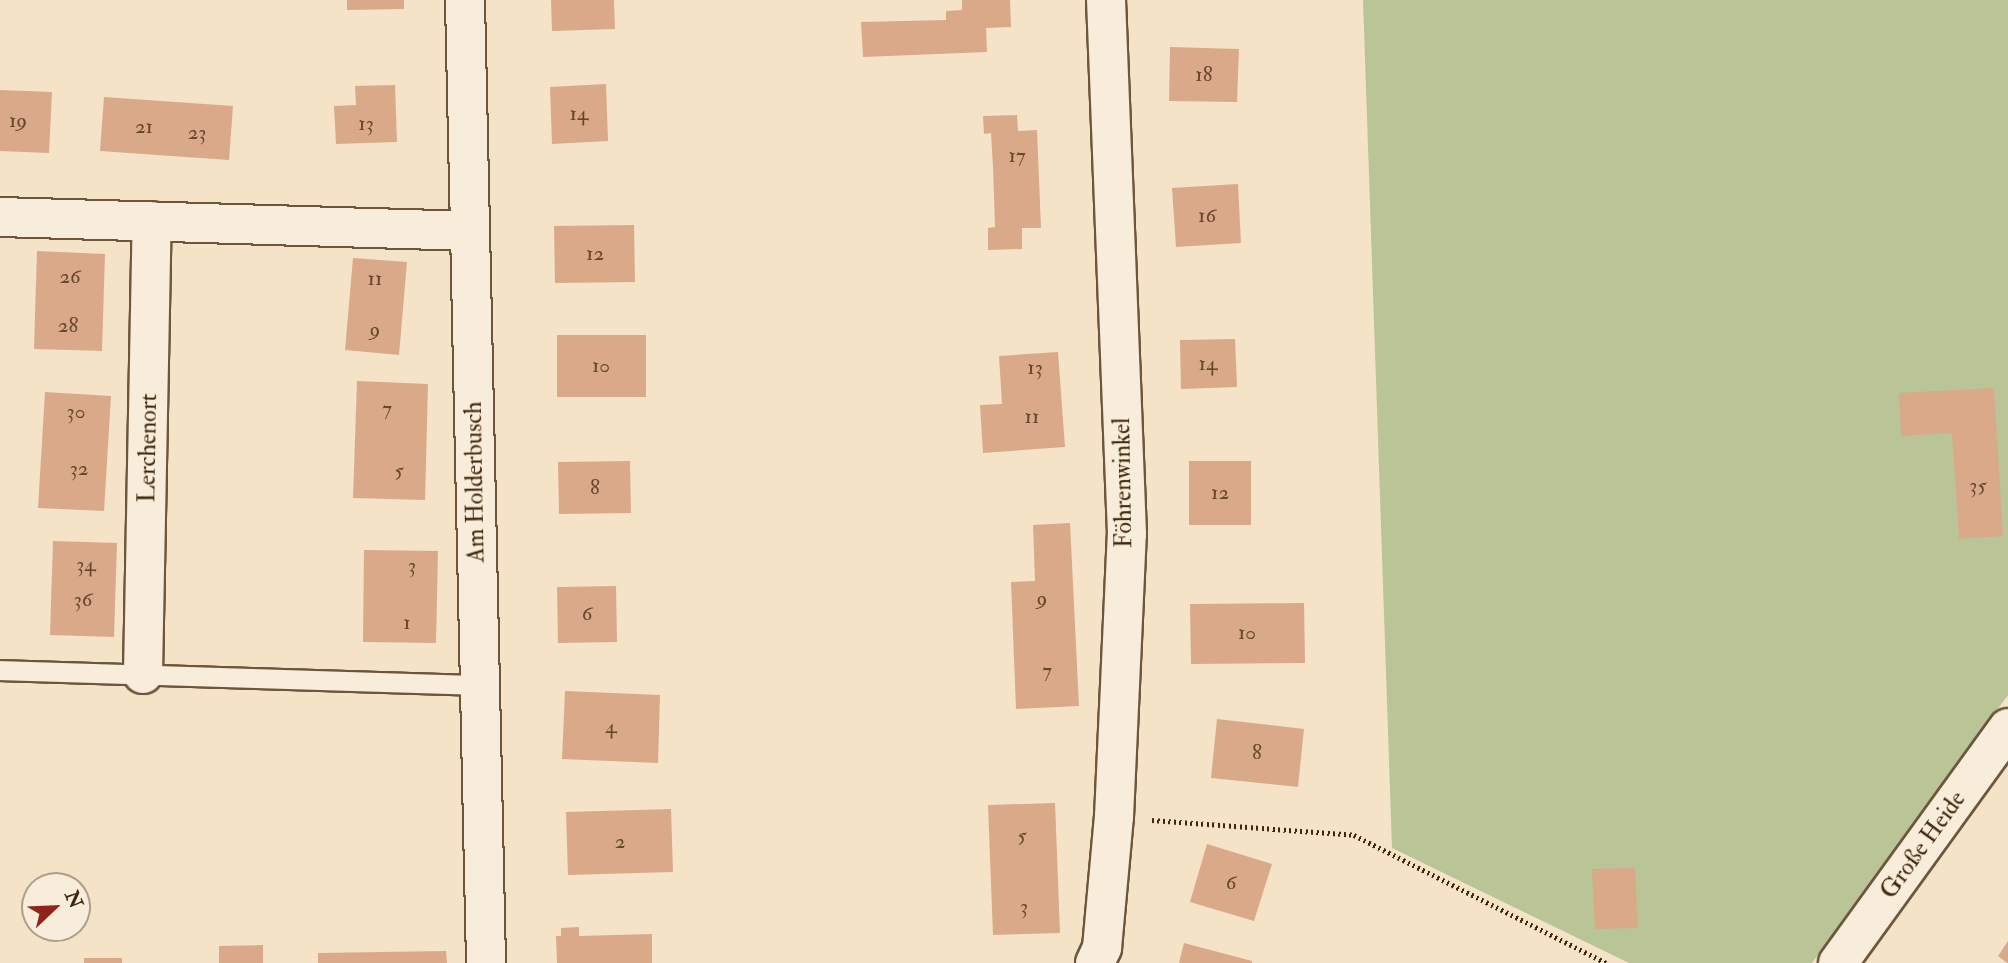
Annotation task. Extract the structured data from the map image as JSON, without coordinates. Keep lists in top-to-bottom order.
{
  "streets": {
    "street": [
      "Lerchenort",
      "Am Holderbusch",
      "Föhrenwinkel",
      "Große Heide"
    ]
  },
  "house_numbers": [
    "18",
    "14",
    "19",
    "13",
    "21",
    "23",
    "17",
    "16",
    "12",
    "26",
    "11",
    "28",
    "9",
    "14",
    "10",
    "13",
    "7",
    "30",
    "11",
    "32",
    "5",
    "35",
    "8",
    "12",
    "34",
    "3",
    "9",
    "36",
    "6",
    "1",
    "10",
    "7",
    "4",
    "8",
    "5",
    "2",
    "6",
    "3"
  ],
  "north": "top right"
}
